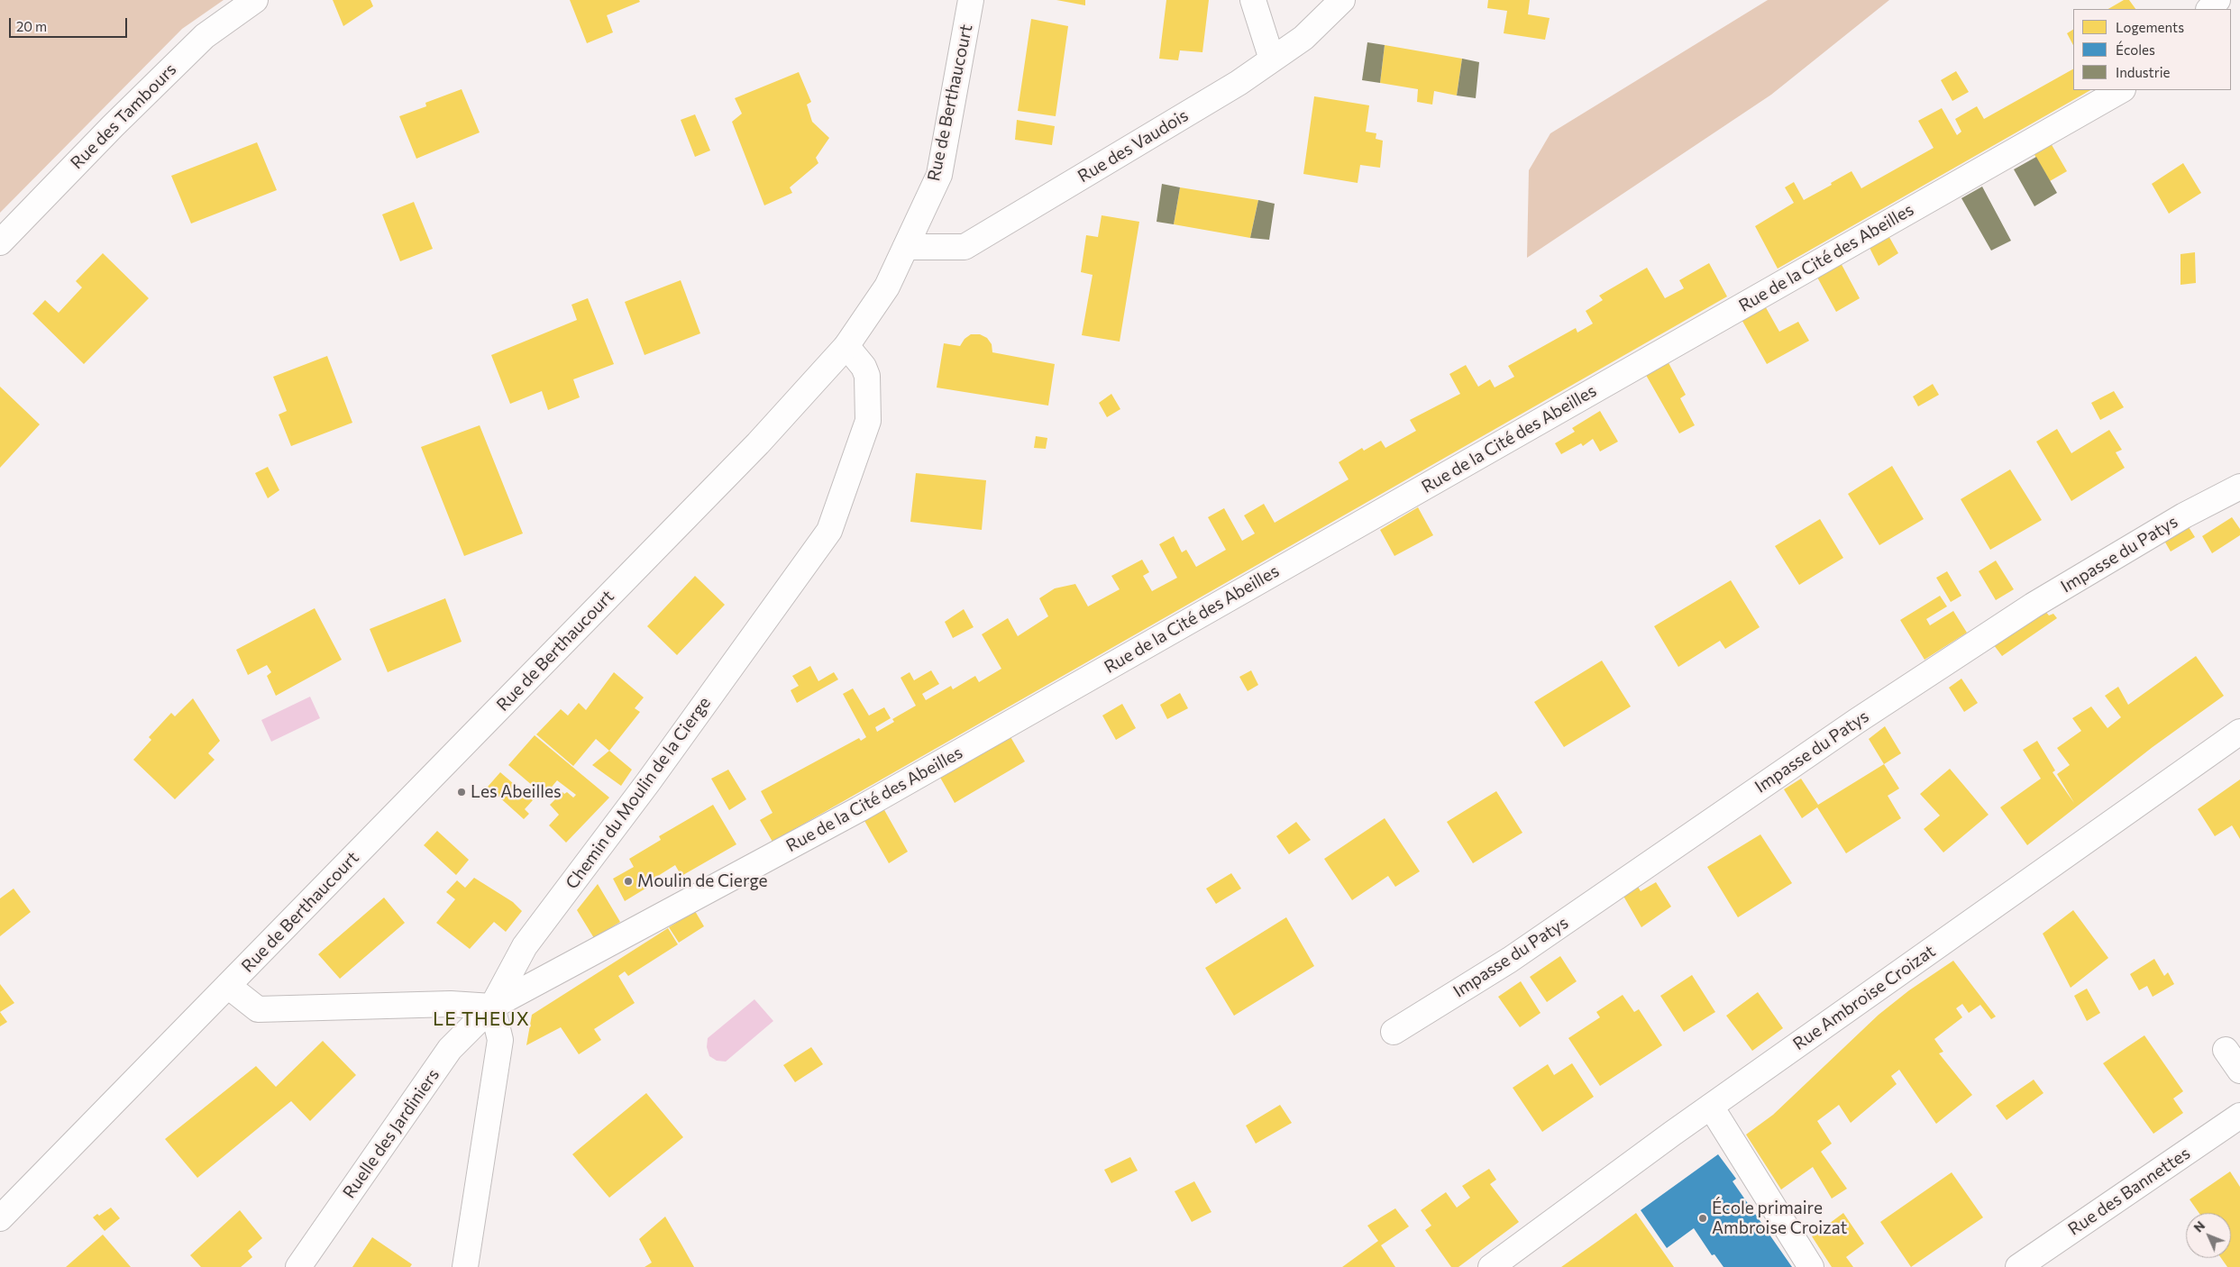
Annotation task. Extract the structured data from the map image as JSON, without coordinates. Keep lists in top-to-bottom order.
{
  "streets": {
    "street": [
      "Rue de Berthaucourt",
      "Rue des Tambours",
      "Rue des Vaudois",
      "Rue de la Cité des Abeilles",
      "Impasse du Patys",
      "Chemin du Moulin de la Cierge",
      "Rue Ambroise Croizat",
      "Ruelle des Jardiniers",
      "Rue des Bannettes"
    ]
  },
  "crossings": [
    ["Rue de Berthaucourt", "Rue des Vaudois"],
    ["Rue de Berthaucourt", "Chemin du Moulin de la Cierge"],
    ["Rue de la Cité des Abeilles", "Chemin du Moulin de la Cierge"],
    ["Rue de la Cité des Abeilles", "Ruelle des Jardiniers"],
    ["Chemin du Moulin de la Cierge", "Ruelle des Jardiniers"]
  ],
  "districts": ["LE THEUX"],
  "places": ["Les Abeilles", "Moulin de Cierge", "École primaire Ambroise Croizat"],
  "legend": ["Logements", "Écoles", "Industrie"],
  "scale_bar": "20 m",
  "north": "top left"
}
